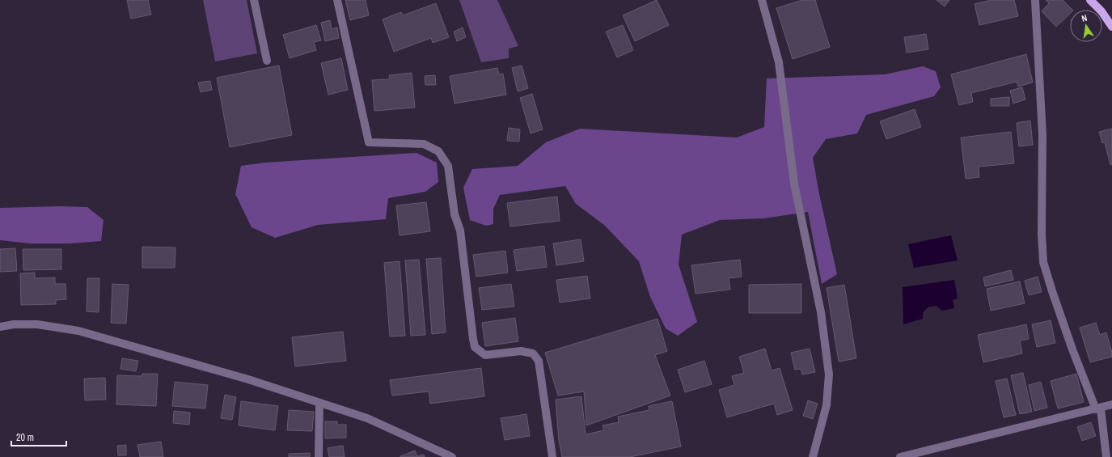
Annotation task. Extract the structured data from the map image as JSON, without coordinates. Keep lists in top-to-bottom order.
{
  "scale_bar": "20 m",
  "north": "top"
}
